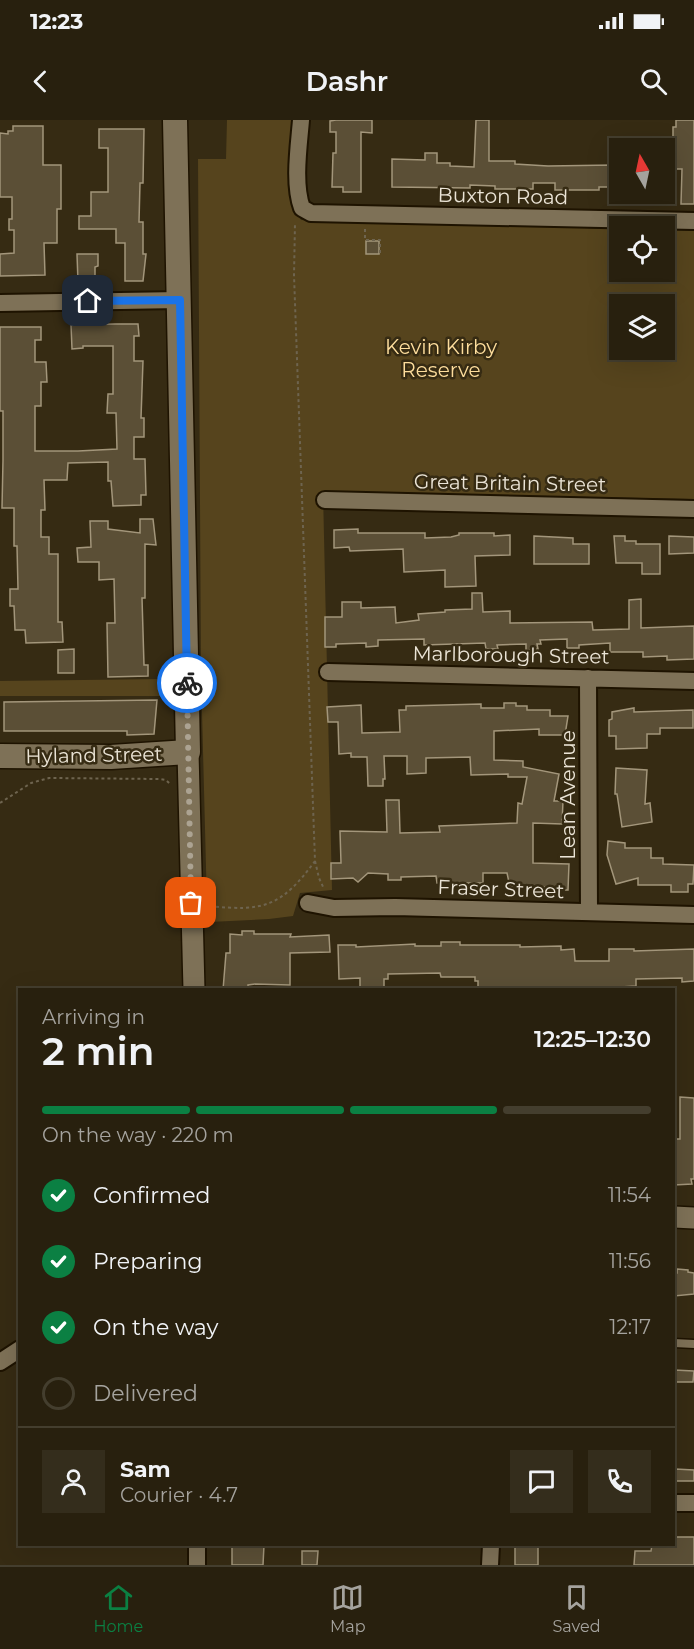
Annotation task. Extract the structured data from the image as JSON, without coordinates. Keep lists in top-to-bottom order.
{
  "streets": {
    "main road": ["Hyland Street"],
    "street": [
      "Buxton Road",
      "Great Britain Street",
      "Marlborough Street",
      "Lean Avenue",
      "Fraser Street"
    ]
  },
  "crossings": [
    ["Marlborough Street", "Lean Avenue"],
    ["Lean Avenue", "Fraser Street"]
  ],
  "parks": ["Kevin Kirby Reserve"],
  "north": "top",
  "page": {
    "status": "12:23",
    "header": "Dashr",
    "heading": ["2 min", "Arriving in", "12:25–12:30"],
    "panel": ["Sam", "Courier · 4.7"],
    "bar": "On the way · 220 m",
    "list": [
      ["Confirmed", "11:54"],
      ["Preparing", "11:56"],
      ["On the way", "12:17"],
      "Delivered"
    ],
    "tabs": ["Home", "Map", "Saved"]
  }
}
